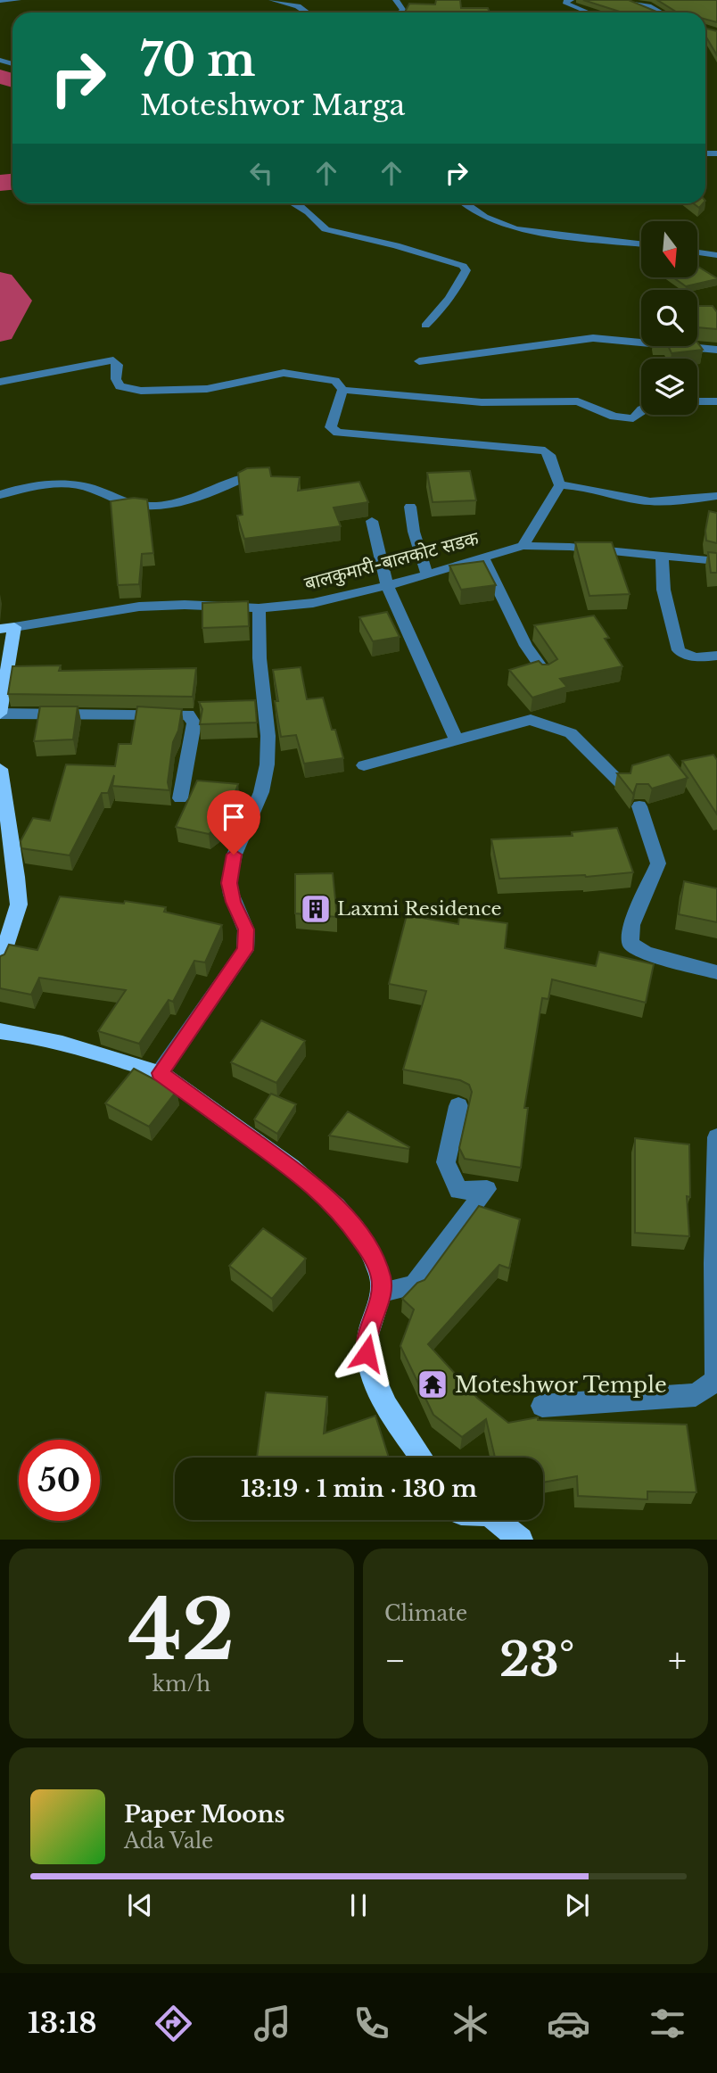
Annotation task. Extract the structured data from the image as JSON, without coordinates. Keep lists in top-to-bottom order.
{
  "streets": {
    "street": ["बालकुमारी-बालकोट सडक"]
  },
  "places": {
    "building": ["Laxmi Residence"],
    "temple": ["Moteshwor Temple"]
  },
  "north": "bottom",
  "page": {
    "turn": ["70 m", "Moteshwor Marga"],
    "limit": "50",
    "trip": "13:19 · 1 min · 130 m",
    "tile": [
      ["42", "km/h"],
      "Climate"
    ],
    "heat": ["−", "23°", "+"],
    "song": ["Paper Moons", "Ada Vale"],
    "tabs": "13:18"
  }
}
